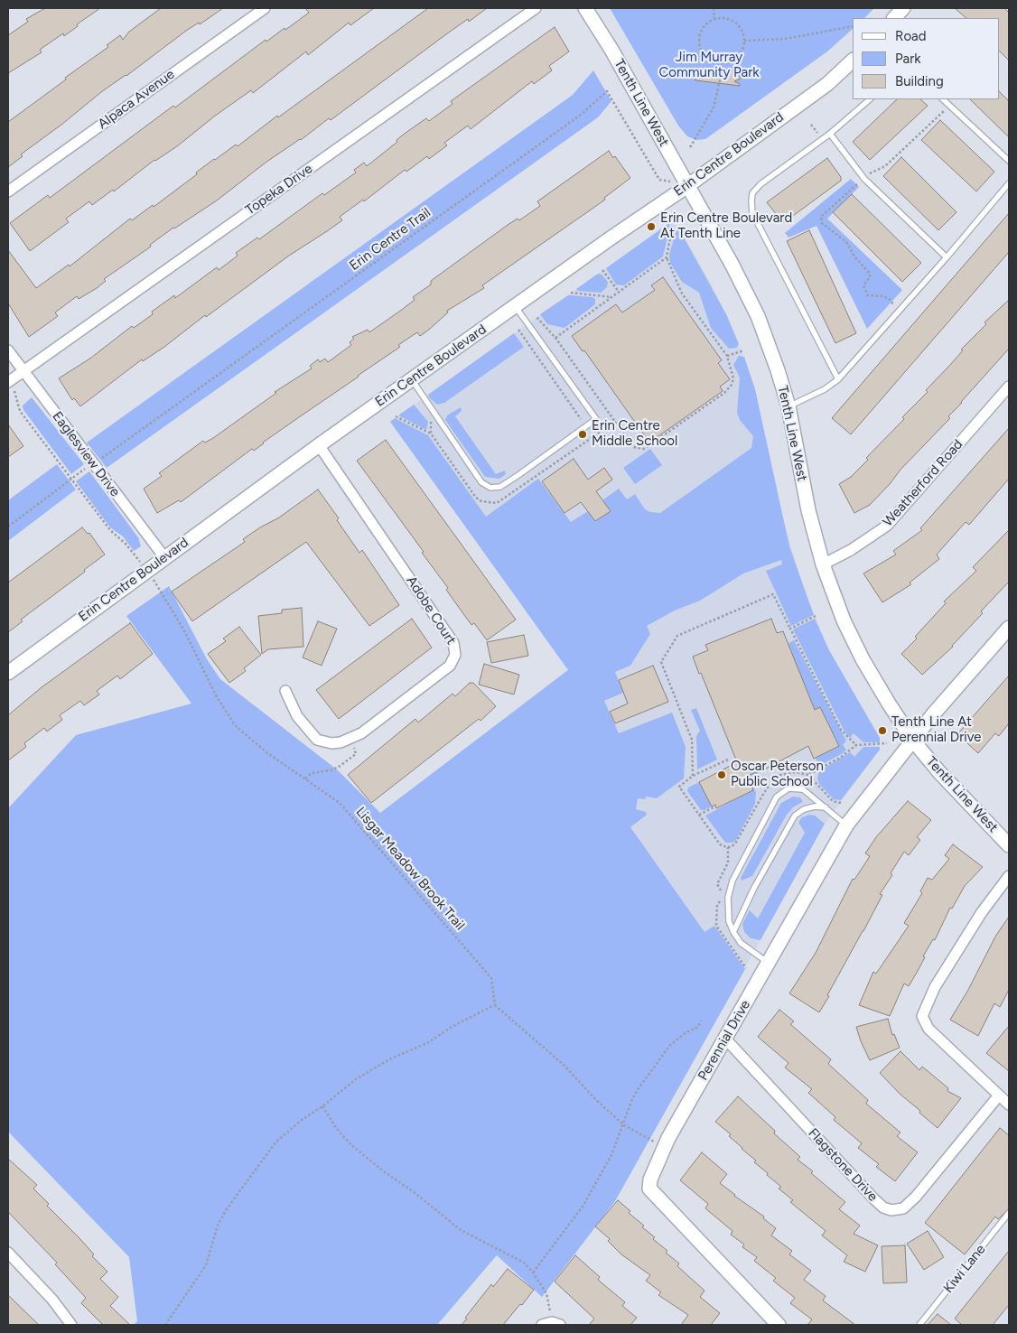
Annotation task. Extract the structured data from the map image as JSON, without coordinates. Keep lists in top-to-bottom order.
{
  "streets": {
    "street": [
      "Alpaca Avenue",
      "Tenth Line West",
      "Erin Centre Boulevard",
      "Topeka Drive",
      "Eaglesview Drive",
      "Weatherford Road",
      "Adobe Court",
      "Perennial Drive",
      "Flagstone Drive"
    ],
    "lane": ["Kiwi Lane"],
    "path": ["Erin Centre Trail", "Lisgar Meadow Brook Trail"]
  },
  "crossings": [
    ["Tenth Line West", "Erin Centre Boulevard"],
    ["Tenth Line West", "Weatherford Road"],
    ["Tenth Line West", "Perennial Drive"],
    ["Erin Centre Boulevard", "Eaglesview Drive"],
    ["Erin Centre Boulevard", "Adobe Court"],
    ["Erin Centre Boulevard", "Lisgar Meadow Brook Trail"],
    ["Topeka Drive", "Eaglesview Drive"],
    ["Topeka Drive", "Lisgar Meadow Brook Trail"],
    ["Perennial Drive", "Flagstone Drive"]
  ],
  "parks": ["Jim Murray Community Park"],
  "places": [
    "Erin Centre Boulevard At Tenth Line",
    "Erin Centre Middle School",
    "Tenth Line At Perennial Drive",
    "Oscar Peterson Public School"
  ],
  "legend": ["Road", "Park", "Building"]
}
